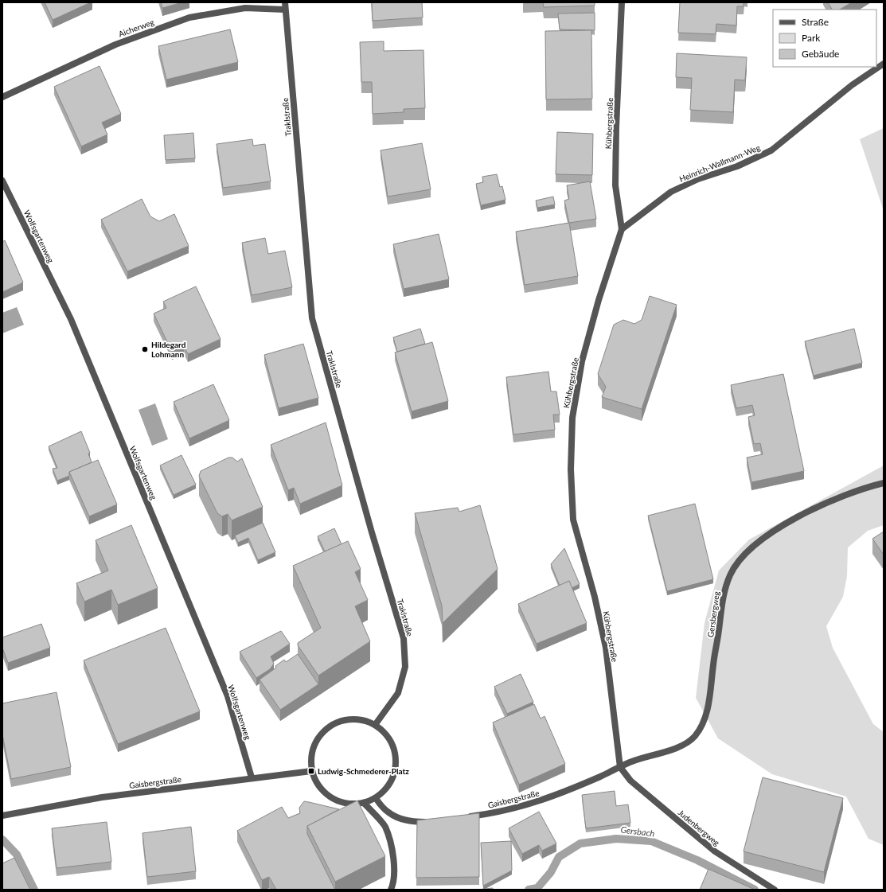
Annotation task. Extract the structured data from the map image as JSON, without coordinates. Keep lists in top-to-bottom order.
{
  "streets": {
    "street": [
      "Aicherweg",
      "Traklstraße",
      "Kühbergstraße",
      "Heinrich-Wallmann-Weg",
      "Wolfsgartenweg",
      "Gersbergweg",
      "Gaisbergstraße",
      "Judenbergweg"
    ]
  },
  "crossings": [
    ["Aicherweg", "Traklstraße"],
    ["Traklstraße", "Gaisbergstraße"],
    ["Kühbergstraße", "Heinrich-Wallmann-Weg"],
    ["Kühbergstraße", "Gersbergweg"],
    ["Kühbergstraße", "Gaisbergstraße"],
    ["Kühbergstraße", "Judenbergweg"],
    ["Wolfsgartenweg", "Gaisbergstraße"],
    ["Gersbergweg", "Gaisbergstraße"],
    ["Gersbergweg", "Judenbergweg"],
    ["Gaisbergstraße", "Judenbergweg"]
  ],
  "water": ["Gersbach"],
  "places": {
    "other": ["Hildegard Lohmann"],
    "transit": ["Ludwig-Schmederer-Platz"]
  },
  "legend": ["Straße", "Park", "Gebäude"]
}
